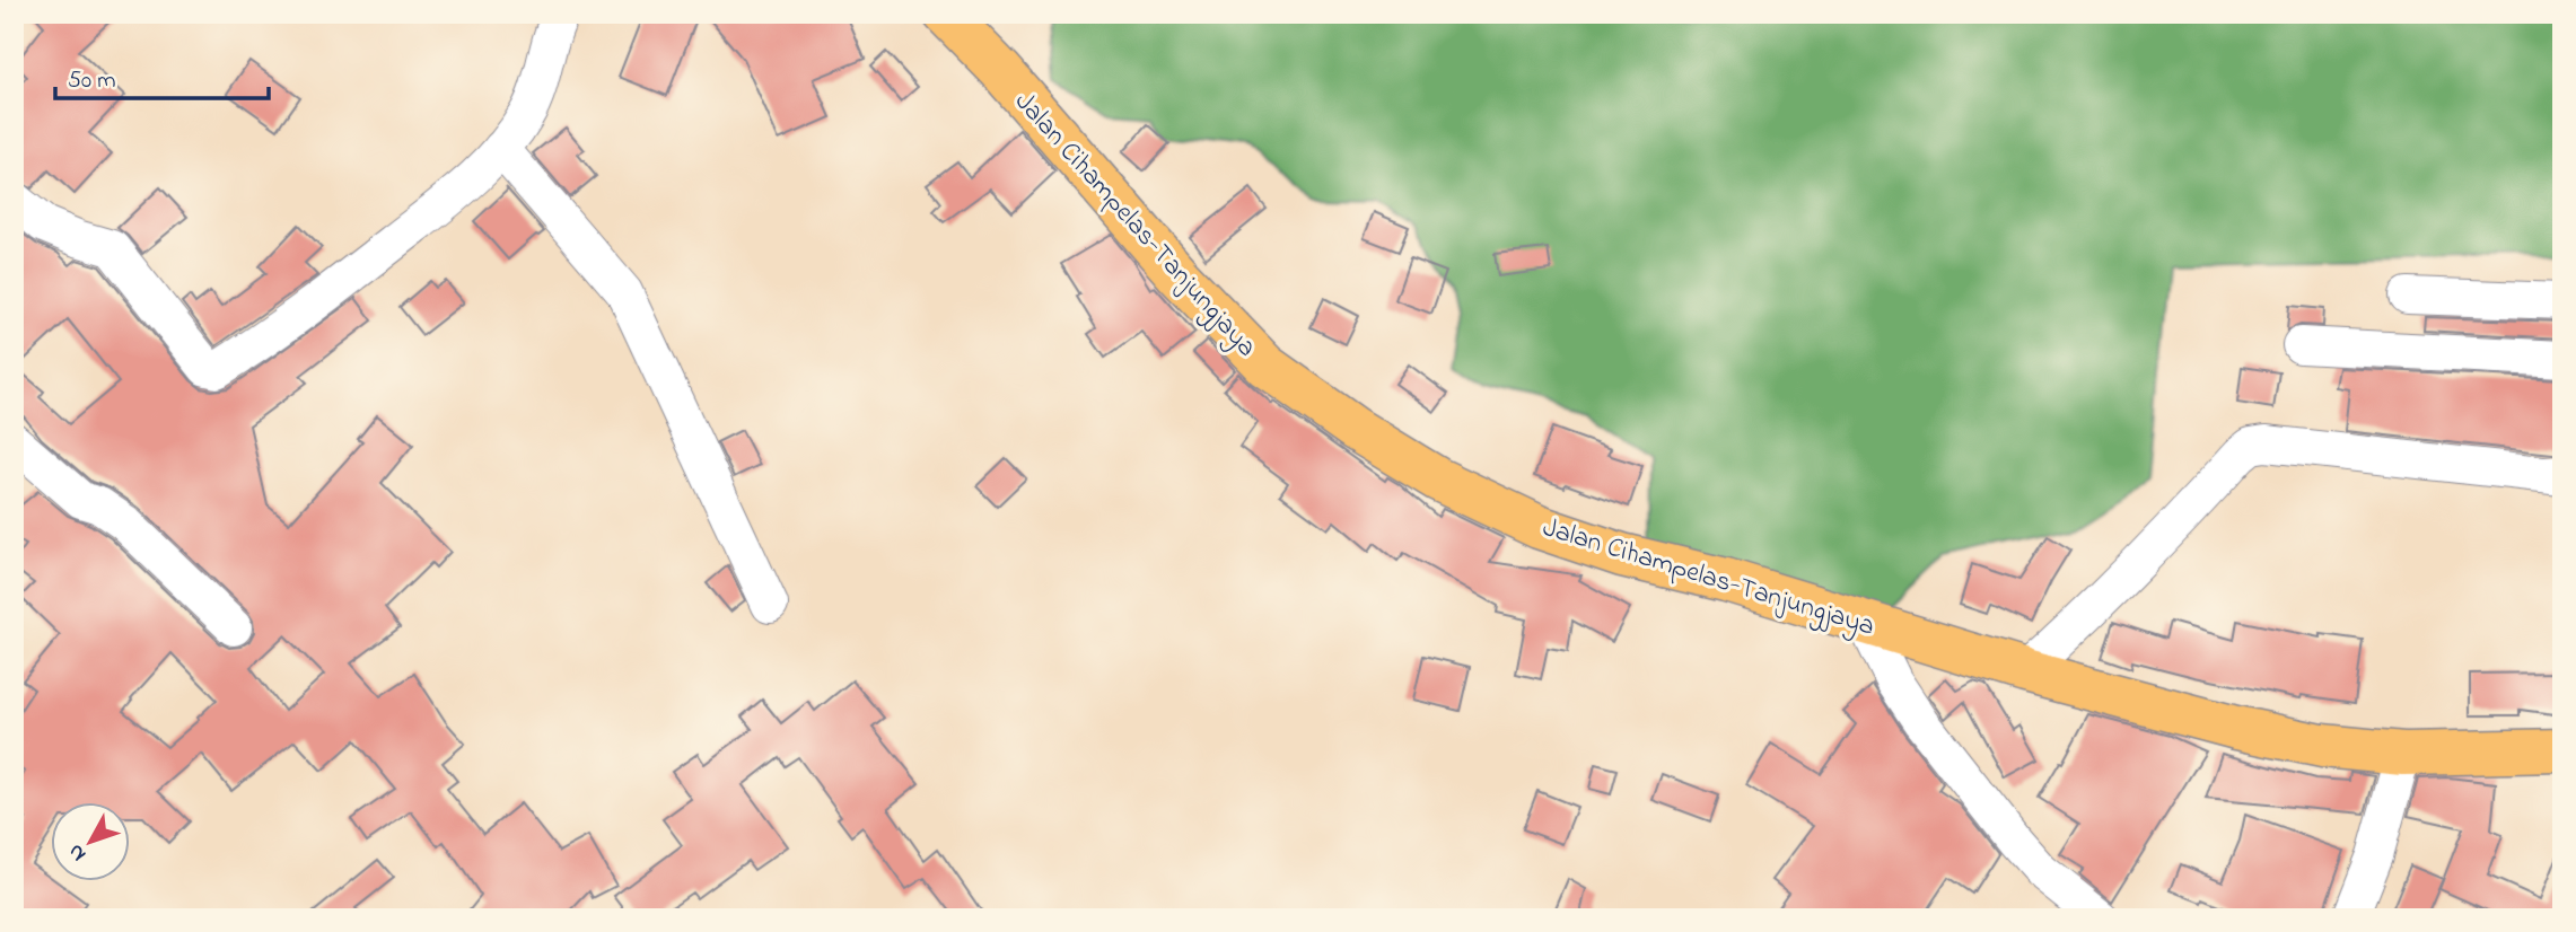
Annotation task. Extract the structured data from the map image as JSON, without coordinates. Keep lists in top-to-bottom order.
{
  "streets": {
    "main road": ["Jalan Cihampelas-Tanjungjaya"]
  },
  "scale_bar": "50 m",
  "north": "bottom left"
}
